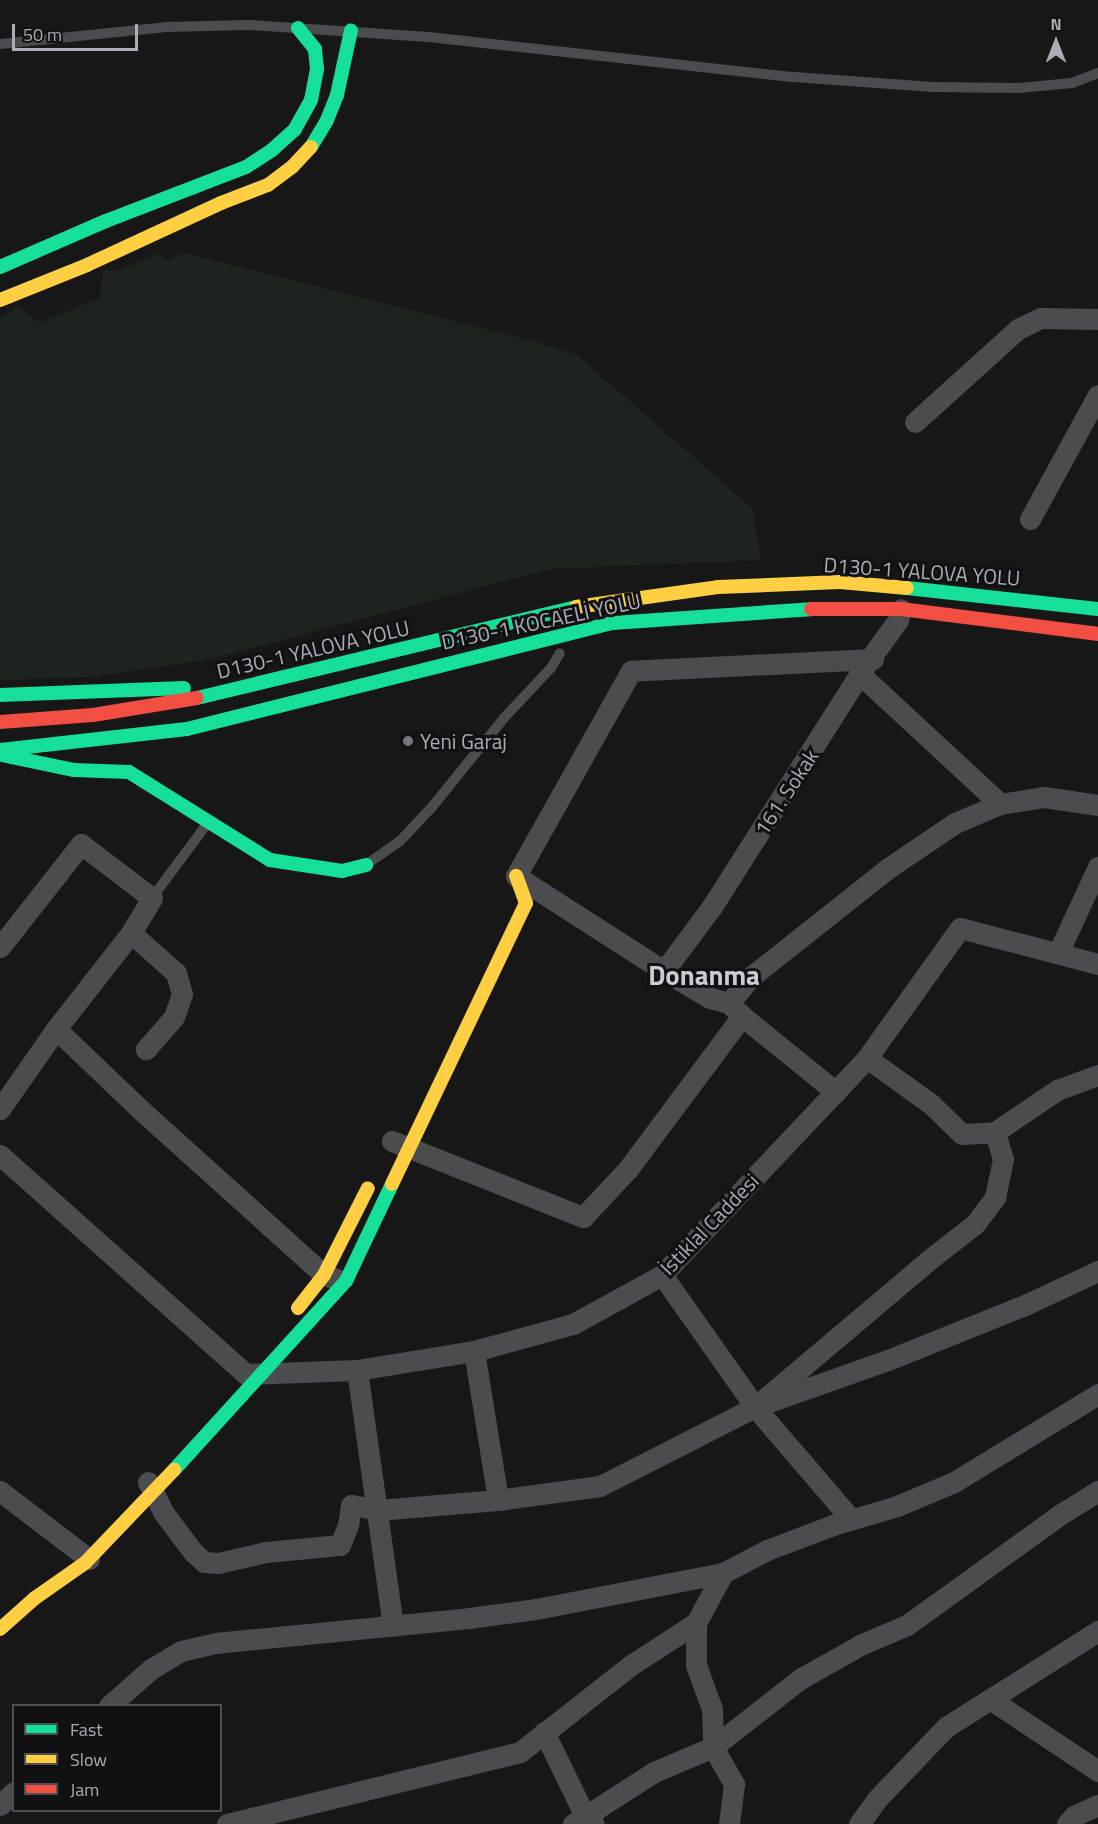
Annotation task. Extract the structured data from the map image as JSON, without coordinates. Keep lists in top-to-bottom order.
{
  "streets": {
    "main road": ["D130-1 YALOVA YOLU", "D130-1 KOCAELİ YOLU"],
    "street": ["161. Sokak", "İstiklal Caddesi"]
  },
  "crossings": [
    ["D130-1 KOCAELİ YOLU", "161. Sokak"]
  ],
  "districts": ["Donanma"],
  "places": ["Yeni Garaj"],
  "legend": ["Fast", "Slow", "Jam"],
  "scale_bar": "50 m",
  "north": "top"
}
